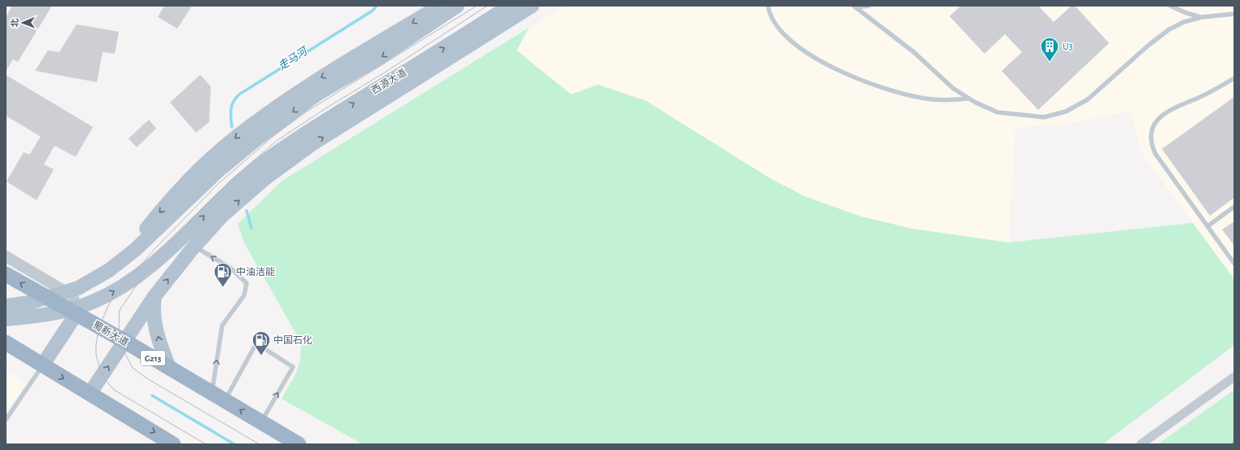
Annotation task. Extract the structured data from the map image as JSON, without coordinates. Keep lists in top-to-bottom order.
{
  "streets": {
    "highway": ["蜀新大道", "G213"],
    "main road": ["西源大道"]
  },
  "water": ["走马河"],
  "places": {
    "building": ["U3"],
    "fuel station": ["中油洁能", "中国石化"]
  },
  "north": "left"
}
